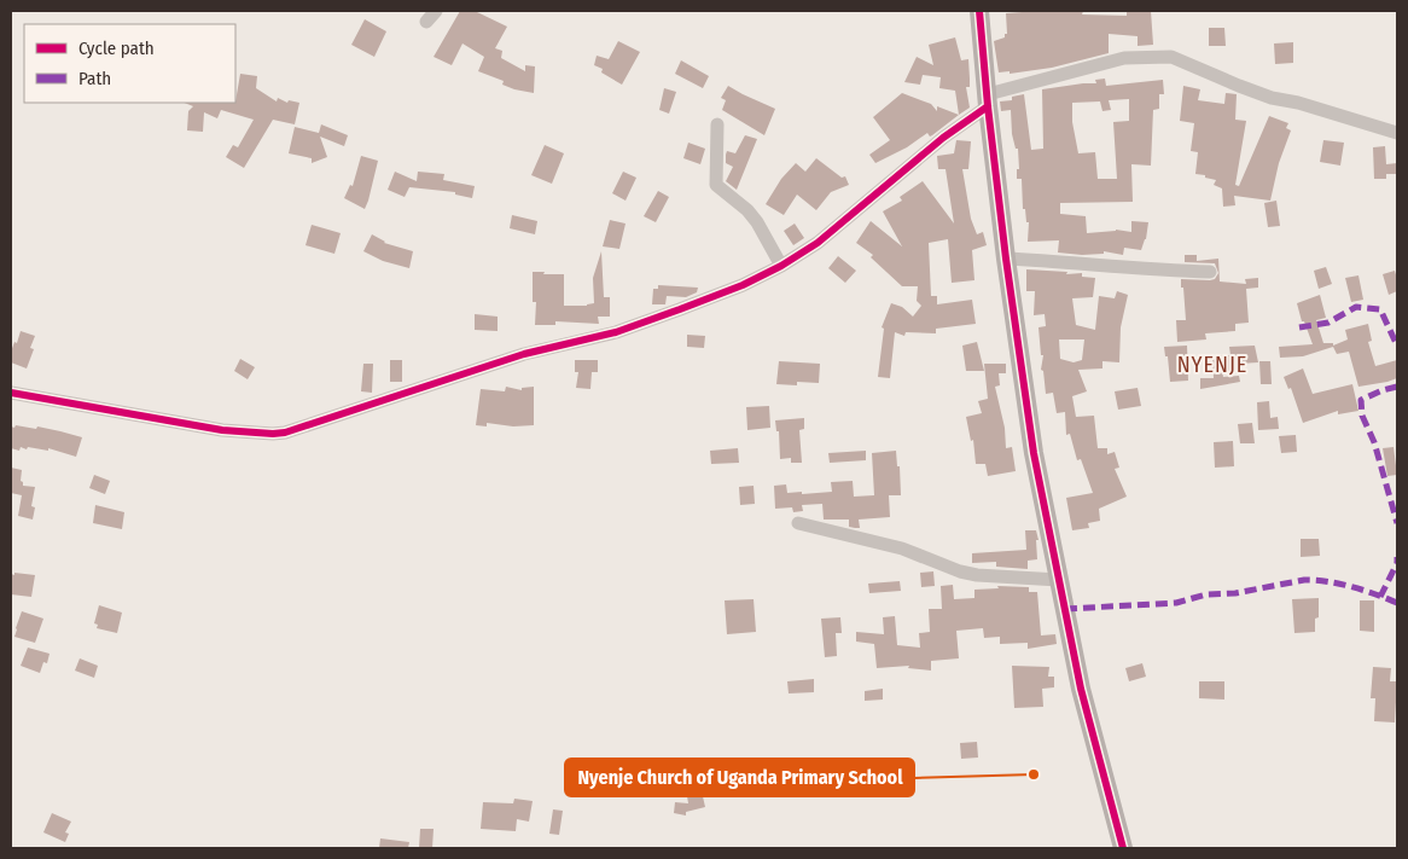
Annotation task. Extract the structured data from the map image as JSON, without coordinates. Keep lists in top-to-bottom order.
{
  "districts": ["NYENJE"],
  "places": ["Nyenje Church of Uganda Primary School"],
  "legend": ["Cycle path", "Path"]
}
